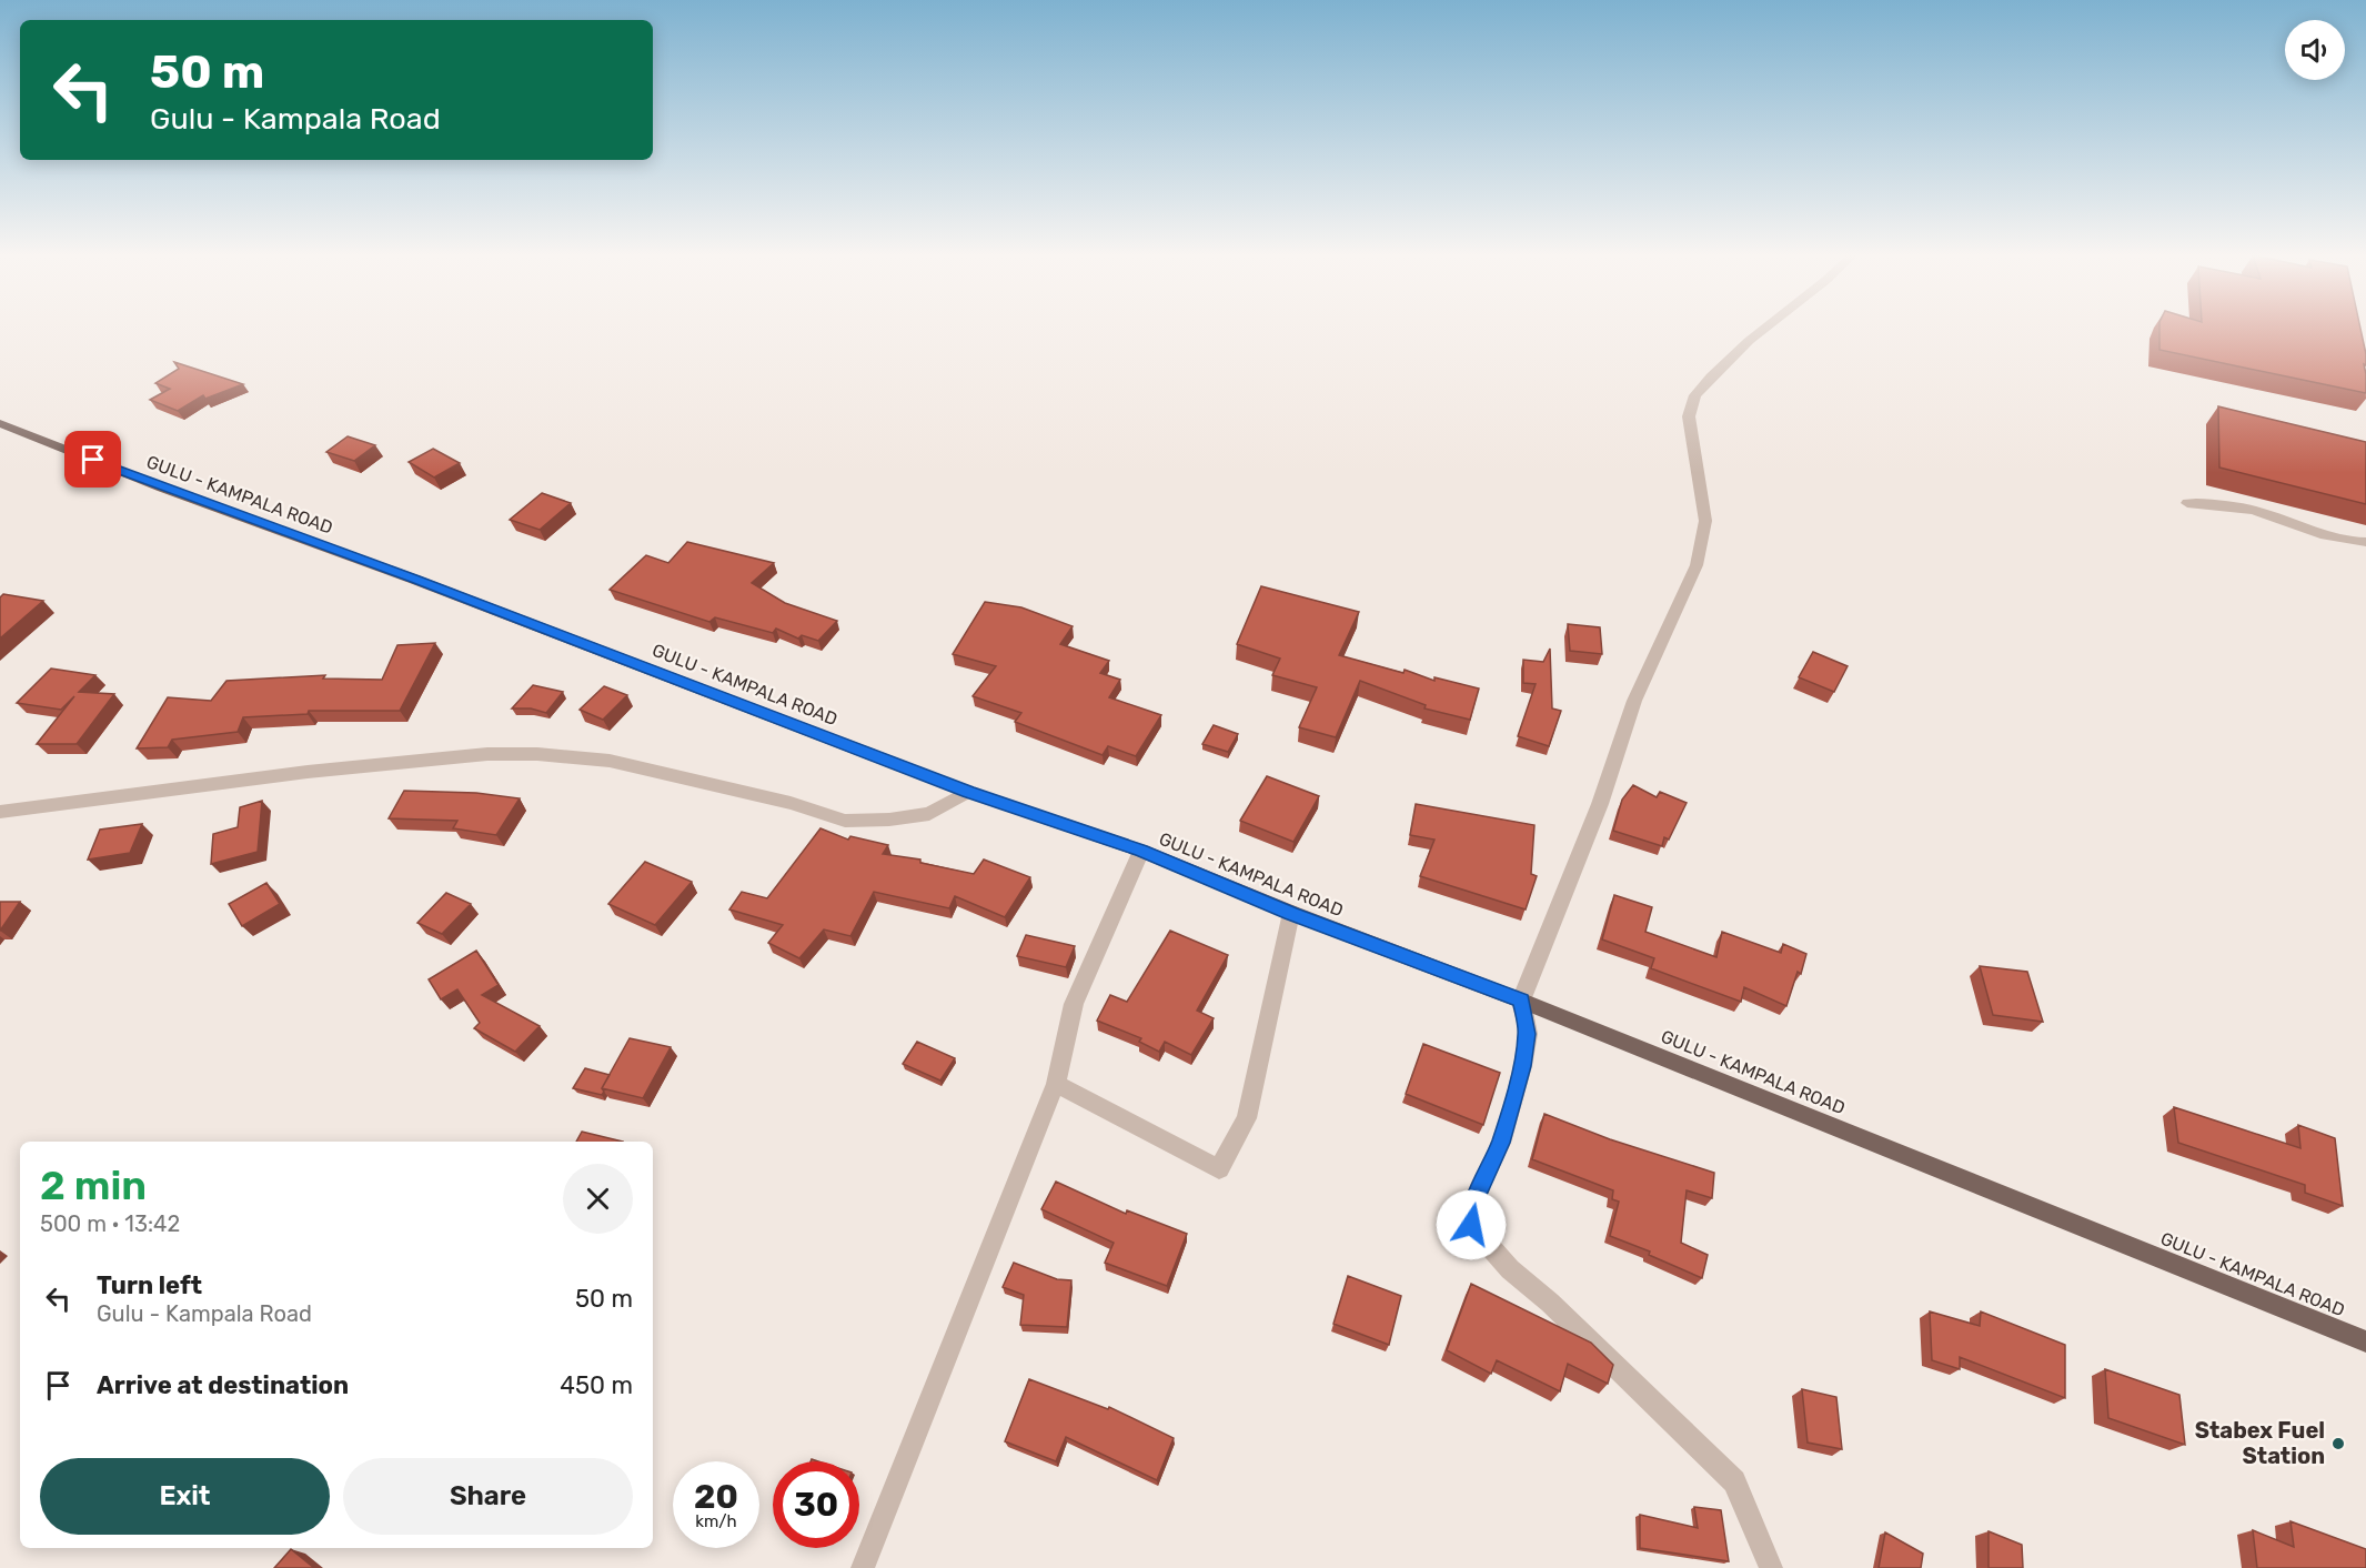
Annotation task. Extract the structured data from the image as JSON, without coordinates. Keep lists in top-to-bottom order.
{
  "streets": {
    "main road": ["GULU - KAMPALA ROAD"]
  },
  "places": ["Stabex Fuel Station"],
  "page": {
    "turn": ["50 m", "Gulu - Kampala Road"],
    "heading": ["2 min", "500 m · 13:42"],
    "list": [
      {
        "name": "Turn left",
        "note": "Gulu - Kampala Road",
        "value": "50 m"
      },
      {
        "name": "Arrive at destination",
        "value": "450 m"
      }
    ],
    "buttons": ["Exit", "Share"],
    "speed": "20 km/h",
    "limit": "30"
  }
}
